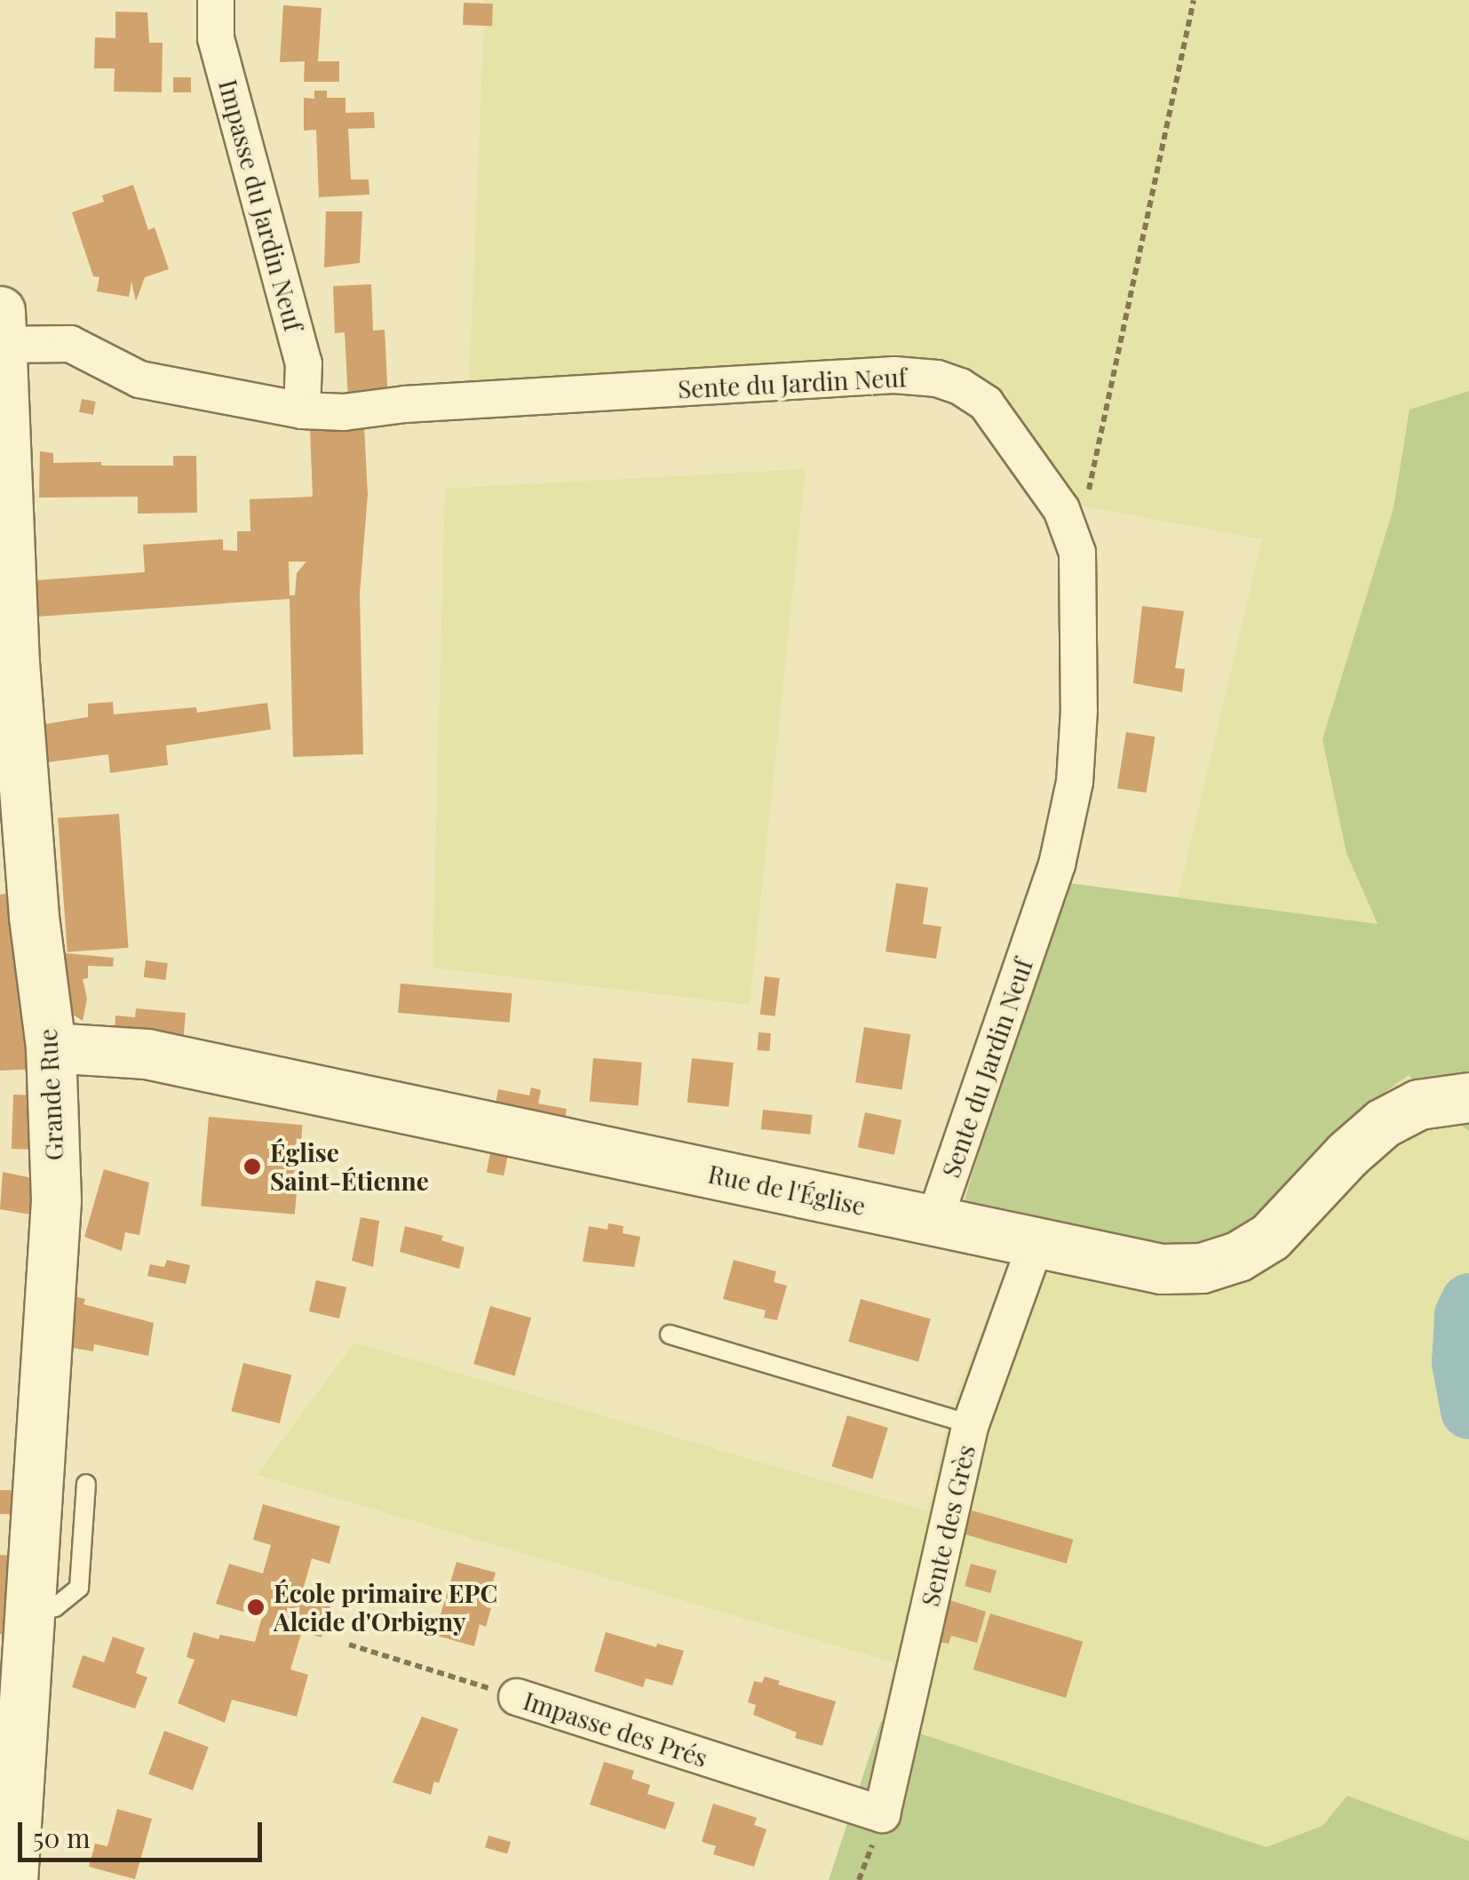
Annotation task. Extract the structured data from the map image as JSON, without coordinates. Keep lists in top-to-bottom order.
{
  "streets": {
    "street": [
      "Impasse du Jardin Neuf",
      "Sente du Jardin Neuf",
      "Grande Rue",
      "Rue de l'Église",
      "Sente des Grès",
      "Impasse des Prés"
    ]
  },
  "crossings": [
    ["Impasse du Jardin Neuf", "Sente du Jardin Neuf"],
    ["Sente du Jardin Neuf", "Grande Rue"],
    ["Sente du Jardin Neuf", "Rue de l'Église"],
    ["Grande Rue", "Rue de l'Église"],
    ["Rue de l'Église", "Sente des Grès"],
    ["Sente des Grès", "Impasse des Prés"]
  ],
  "places": ["Église Saint-Étienne", "École primaire EPC Alcide d'Orbigny"],
  "scale_bar": "50 m"
}
